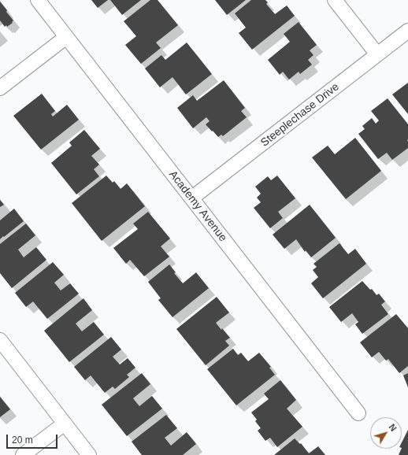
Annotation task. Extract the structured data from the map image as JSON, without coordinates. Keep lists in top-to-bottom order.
{
  "streets": {
    "street": ["Steeplechase Drive", "Academy Avenue"]
  },
  "crossings": [
    ["Steeplechase Drive", "Academy Avenue"]
  ],
  "scale_bar": "20 m",
  "north": "top right"
}
